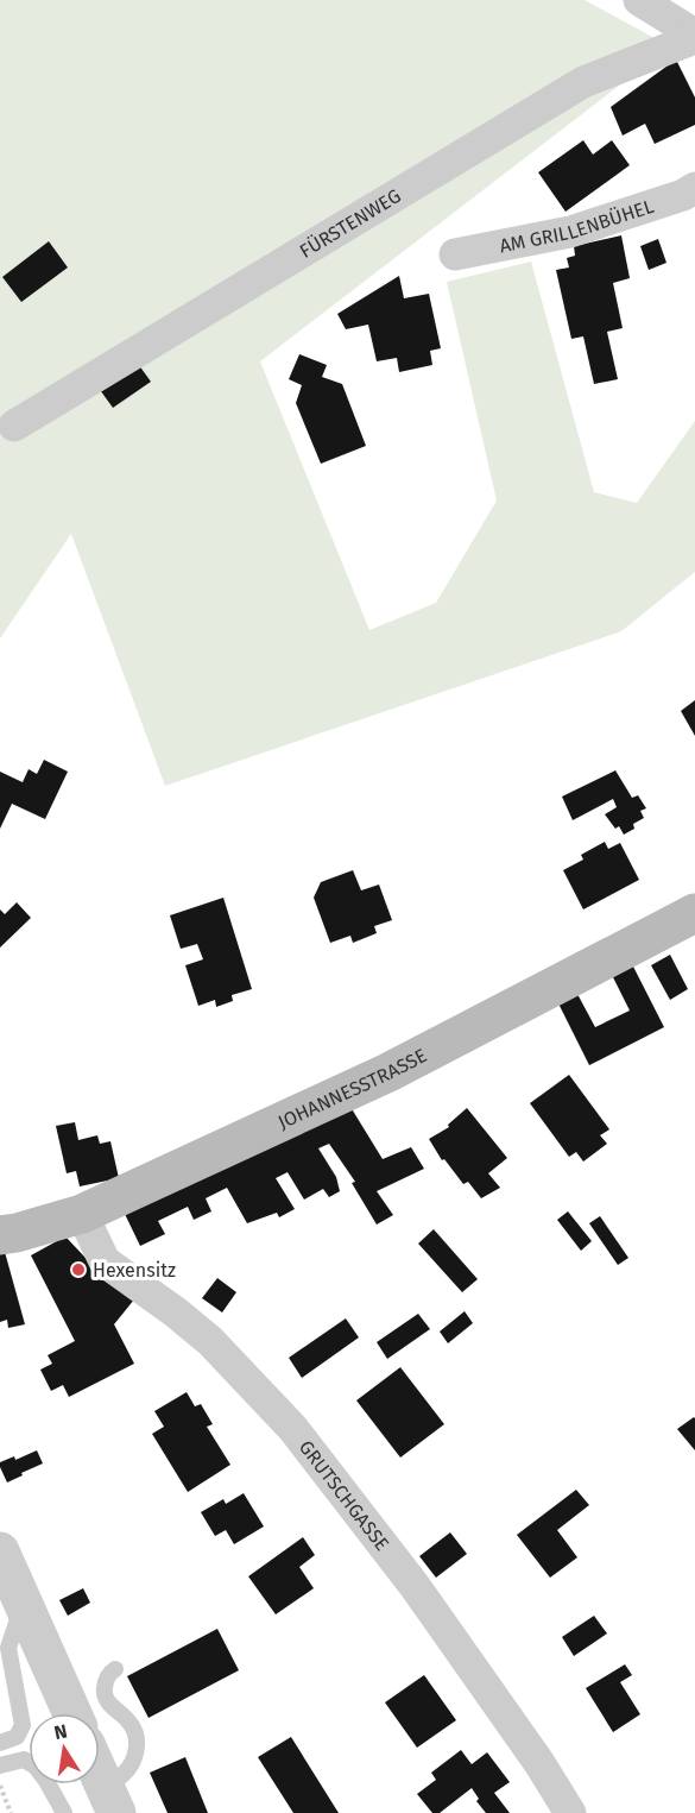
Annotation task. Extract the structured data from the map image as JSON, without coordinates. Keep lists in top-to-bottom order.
{
  "streets": {
    "main road": ["JOHANNESSTRASSE"],
    "street": ["FÜRSTENWEG", "AM GRILLENBÜHEL", "GRUTSCHGASSE"]
  },
  "crossings": [
    ["JOHANNESSTRASSE", "GRUTSCHGASSE"]
  ],
  "places": ["Hexensitz"],
  "north": "top"
}
